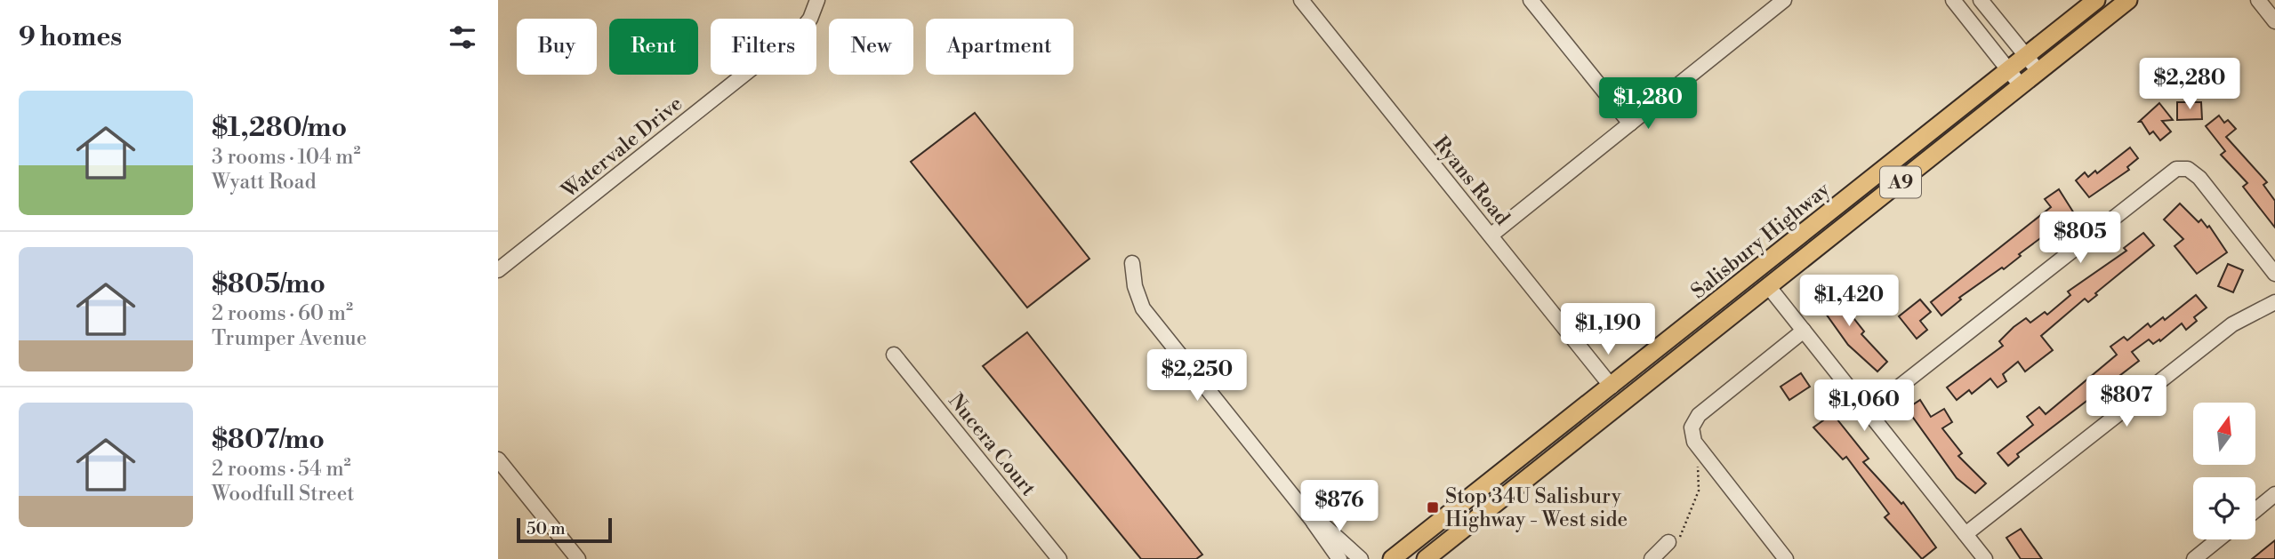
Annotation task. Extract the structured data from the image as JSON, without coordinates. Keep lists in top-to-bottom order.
{
  "streets": {
    "main road": ["A9", "Salisbury Highway"],
    "street": ["Watervale Drive", "Ryans Road", "Nucera Court"]
  },
  "crossings": [
    ["Ryans Road", "Salisbury Highway"]
  ],
  "places": {
    "transit": ["Stop 34U Salisbury Highway - West side"]
  },
  "scale_bar": "50 m",
  "north": "top",
  "page": {
    "heading": "9 homes",
    "chip": [
      "Buy",
      "Rent",
      "Filters",
      "New",
      "Apartment"
    ],
    "price": [
      "$2,280",
      "$1,280",
      "$805",
      "$1,420",
      "$1,190",
      "$2,250",
      "$807",
      "$1,060",
      "$876"
    ],
    "list": [
      {
        "name": "$1,280/mo",
        "note": "3 rooms · 104 m² · Wyatt Road"
      },
      {
        "name": "$805/mo",
        "note": "2 rooms · 60 m² · Trumper Avenue"
      },
      {
        "name": "$807/mo",
        "note": "2 rooms · 54 m² · Woodfull Street"
      }
    ],
    "scale": "50 m"
  }
}
